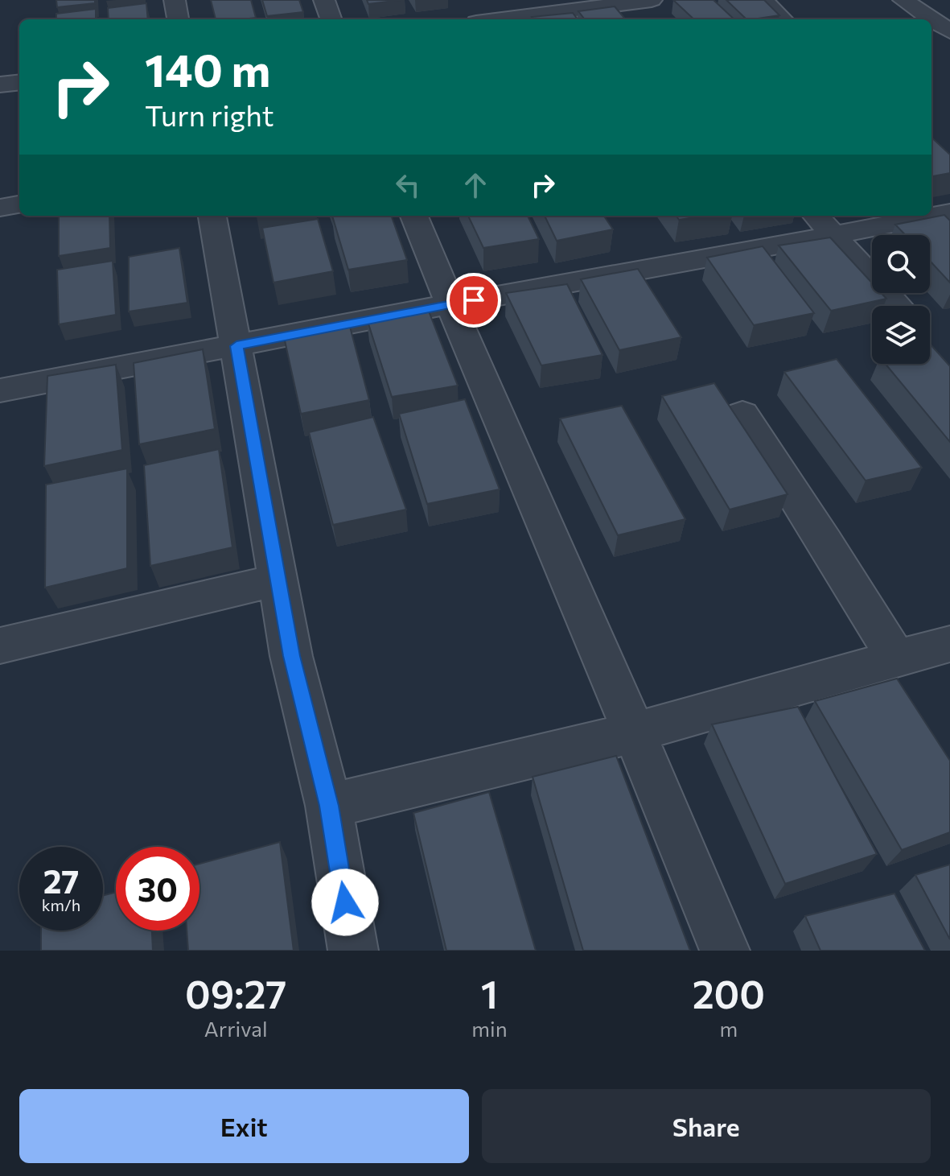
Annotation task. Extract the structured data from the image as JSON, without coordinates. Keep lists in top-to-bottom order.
{
  "page": {
    "turn": ["140 m", "Turn right"],
    "speed": "27 km/h",
    "limit": "30",
    "eta": [
      "09:27",
      "Arrival",
      "1",
      "min",
      "200",
      "m"
    ],
    "buttons": ["Exit", "Share"]
  }
}
